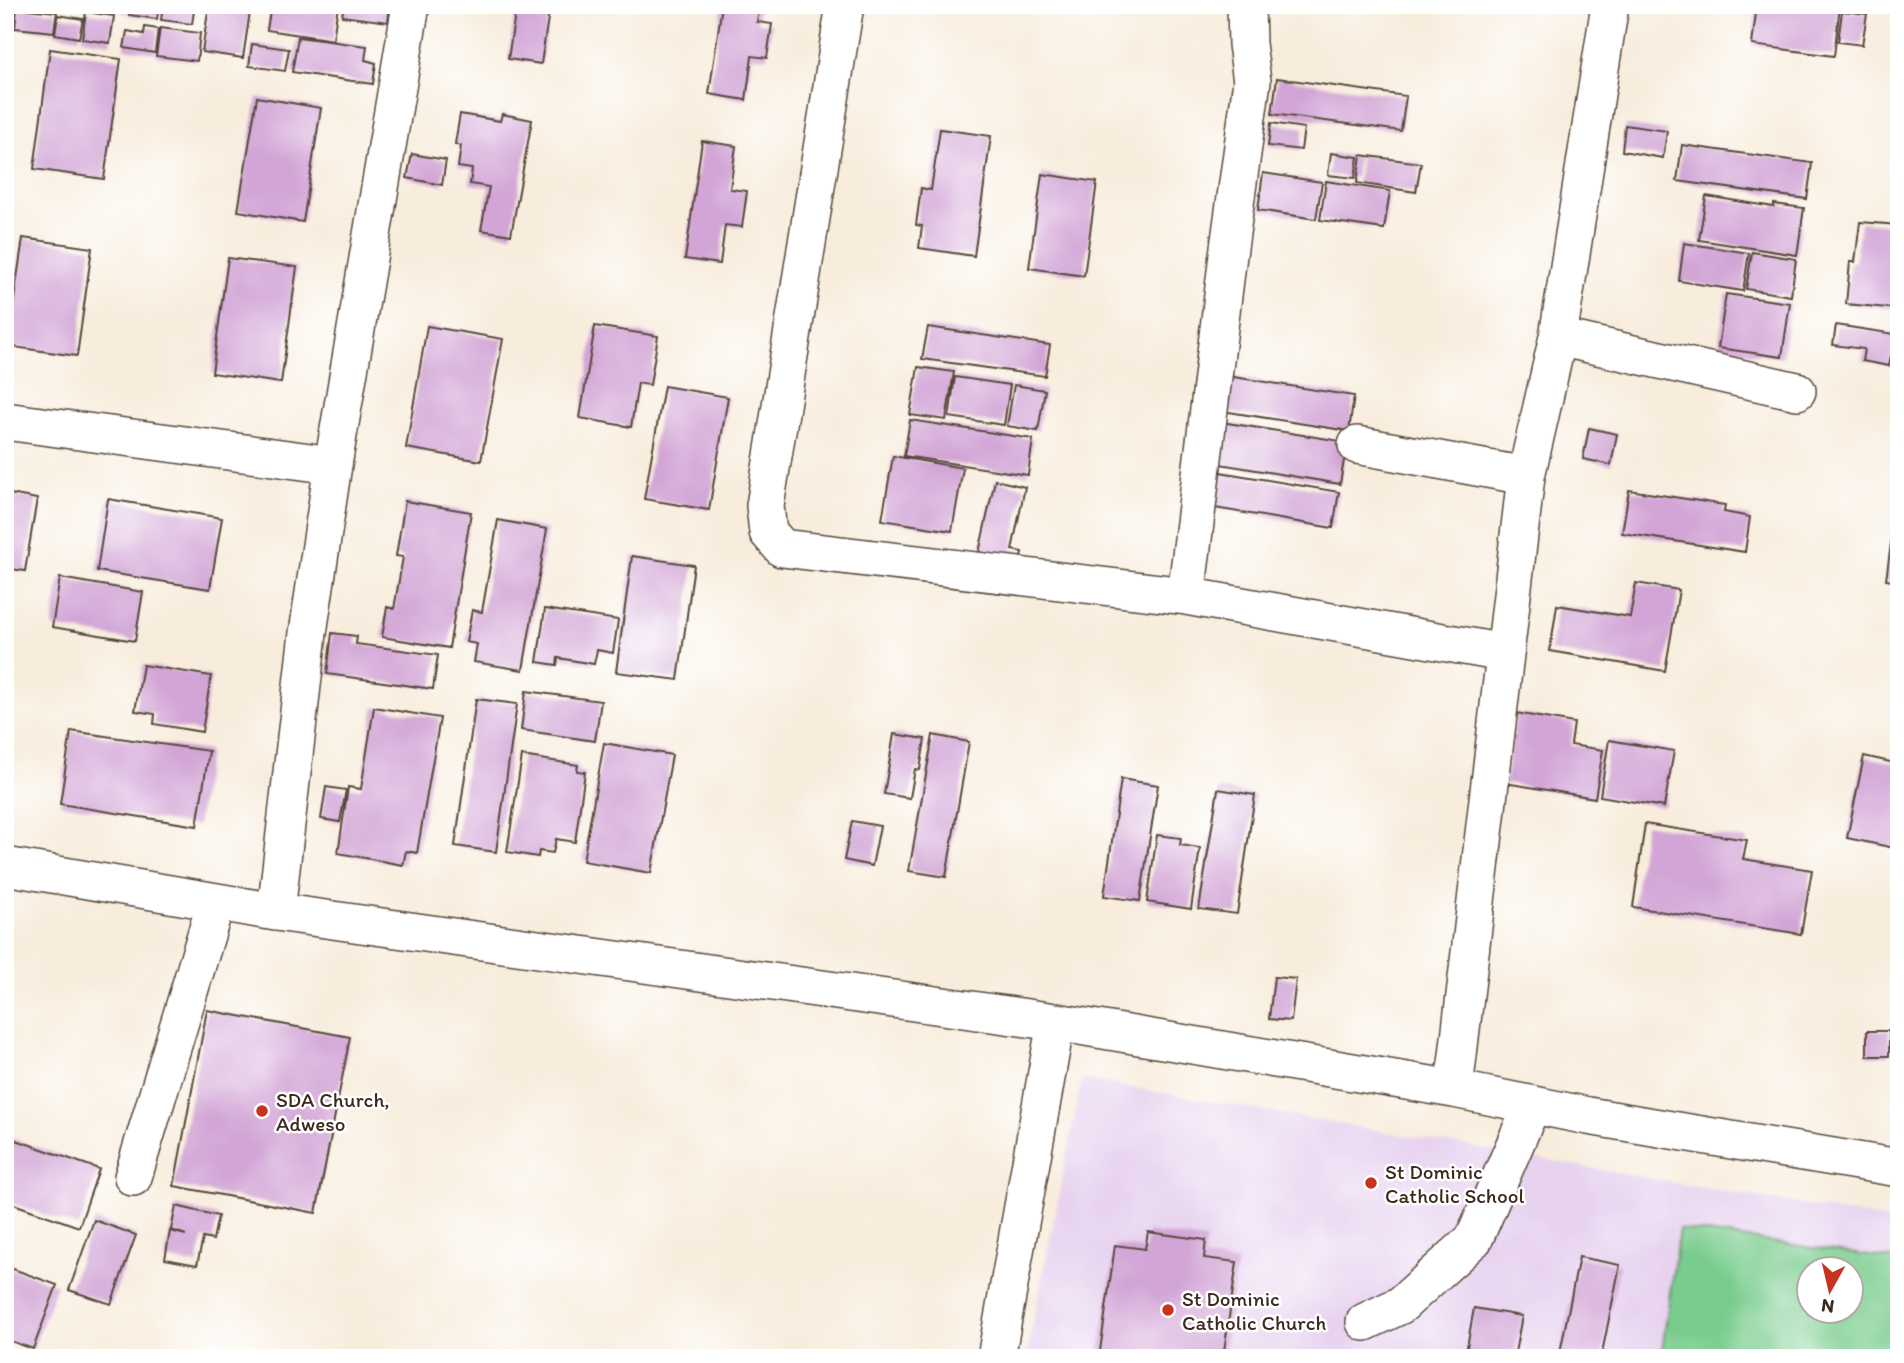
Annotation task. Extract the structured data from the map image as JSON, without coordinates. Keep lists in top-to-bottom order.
{
  "places": ["SDA Church, Adweso", "St Dominic Catholic School", "St Dominic Catholic Church"],
  "north": "bottom"
}
